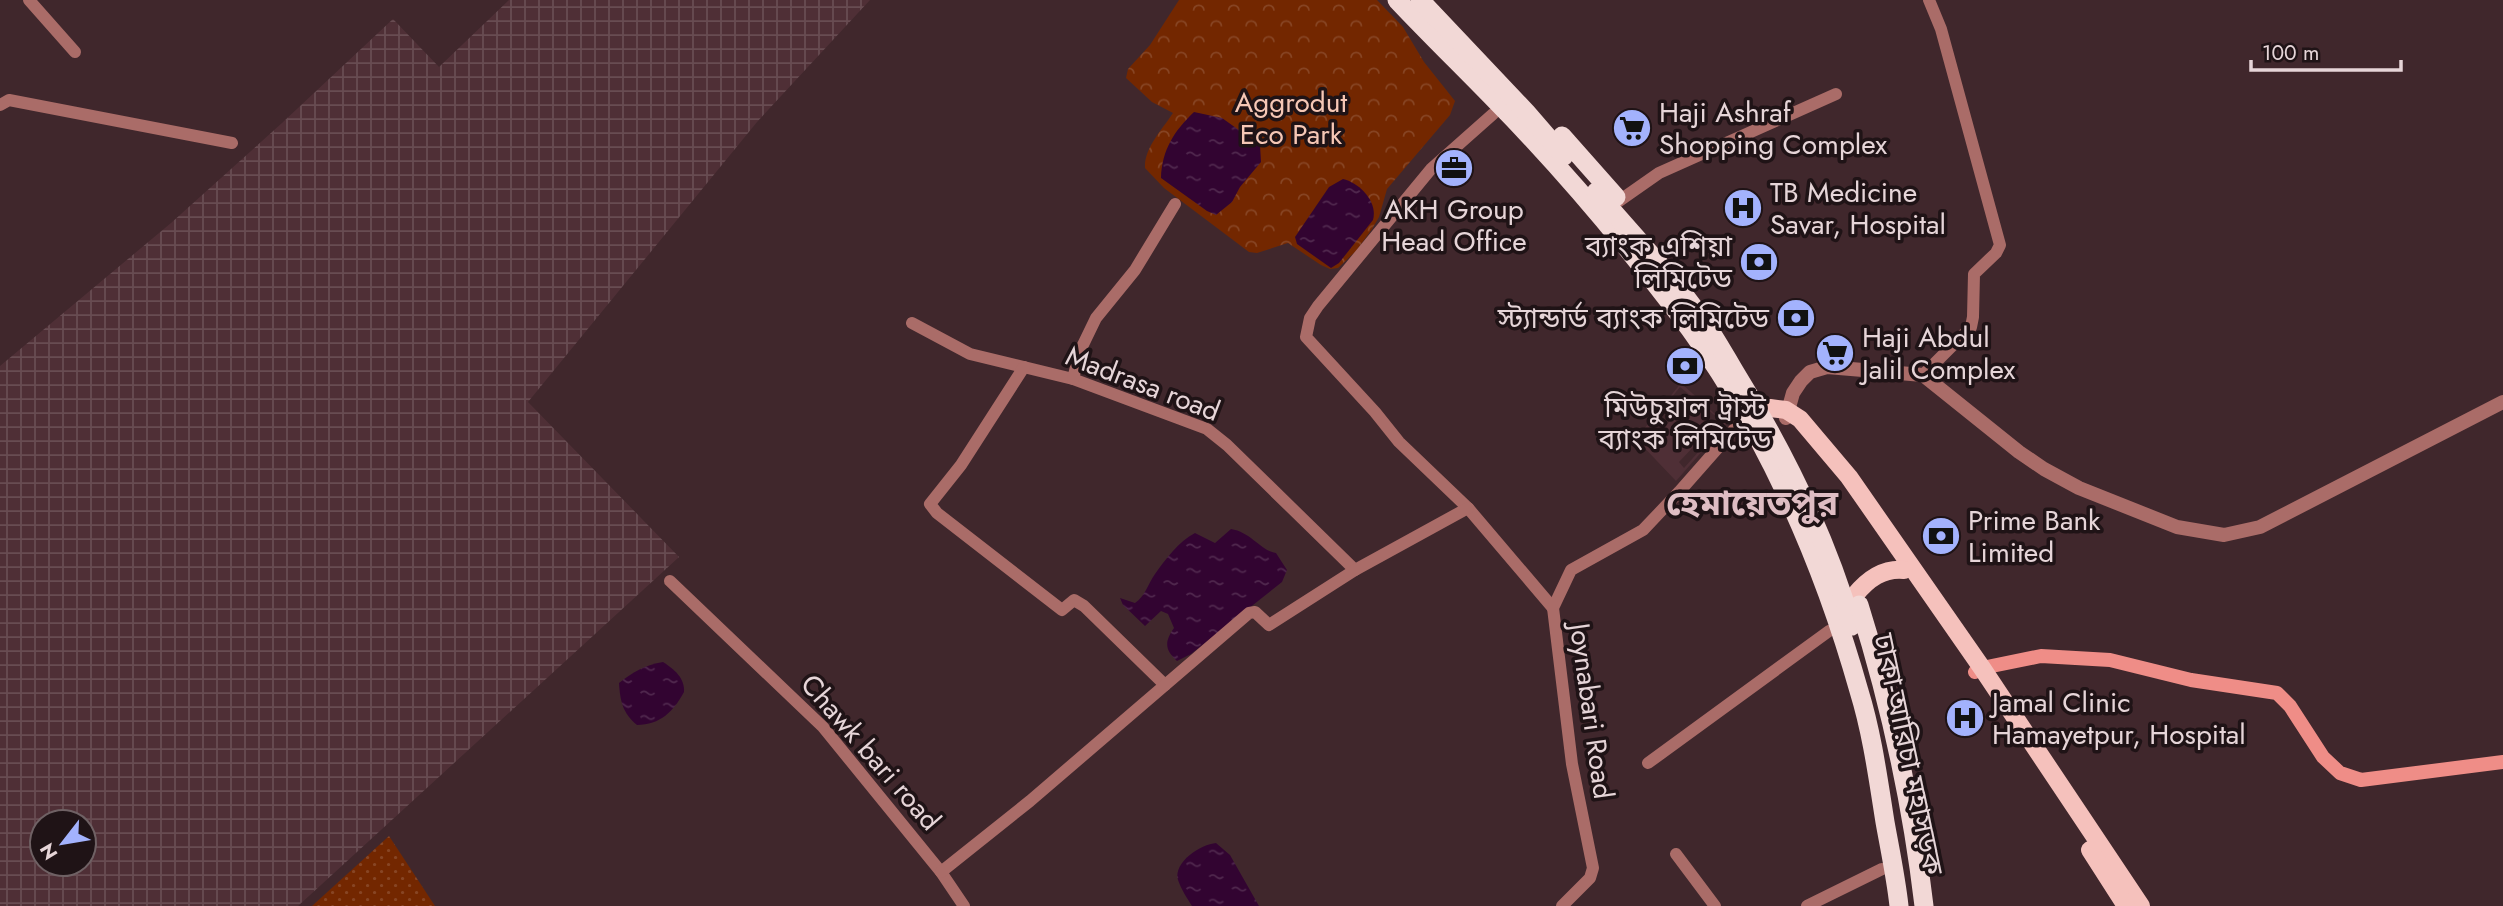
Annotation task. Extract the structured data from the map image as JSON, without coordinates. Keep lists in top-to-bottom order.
{
  "streets": {
    "highway": ["ঢাকা-আরিচা মহাসড়ক"],
    "street": ["Madrasa road", "Joynabari Road", "Chawk bari road"]
  },
  "districts": ["হেমায়েতপুর"],
  "parks": ["Aggrodut Eco Park"],
  "places": {
    "supermarket": ["Haji Ashraf Shopping Complex", "Haji Abdul Jalil Complex"],
    "office": ["AKH Group Head Office"],
    "hospital": ["TB Medicine Savar, Hospital", "Jamal Clinic Hamayetpur, Hospital"],
    "bank": [
      "ব্যাংক এশিয়া লিমিটেড",
      "স্ট্যান্ডার্ড ব্যাংক লিমিটেড",
      "মিউচুয়াল ট্রাস্ট ব্যাংক লিমিটেড",
      "Prime Bank Limited"
    ]
  },
  "scale_bar": "100 m",
  "north": "bottom left"
}
